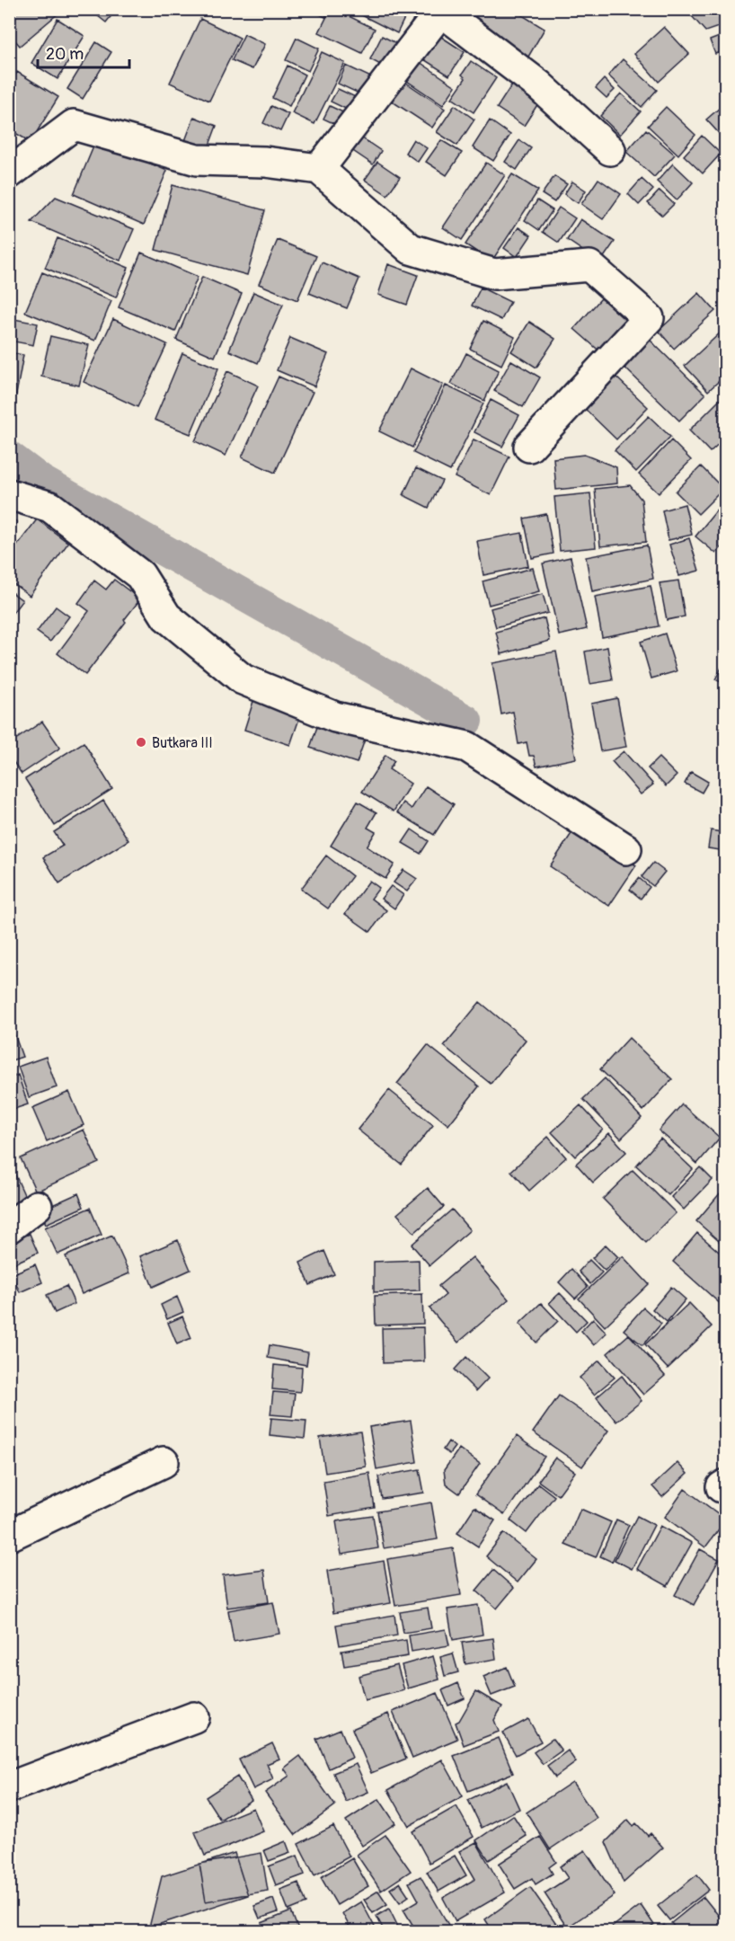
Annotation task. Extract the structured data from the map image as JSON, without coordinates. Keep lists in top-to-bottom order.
{
  "places": ["Butkara III"],
  "scale_bar": "20 m"
}
